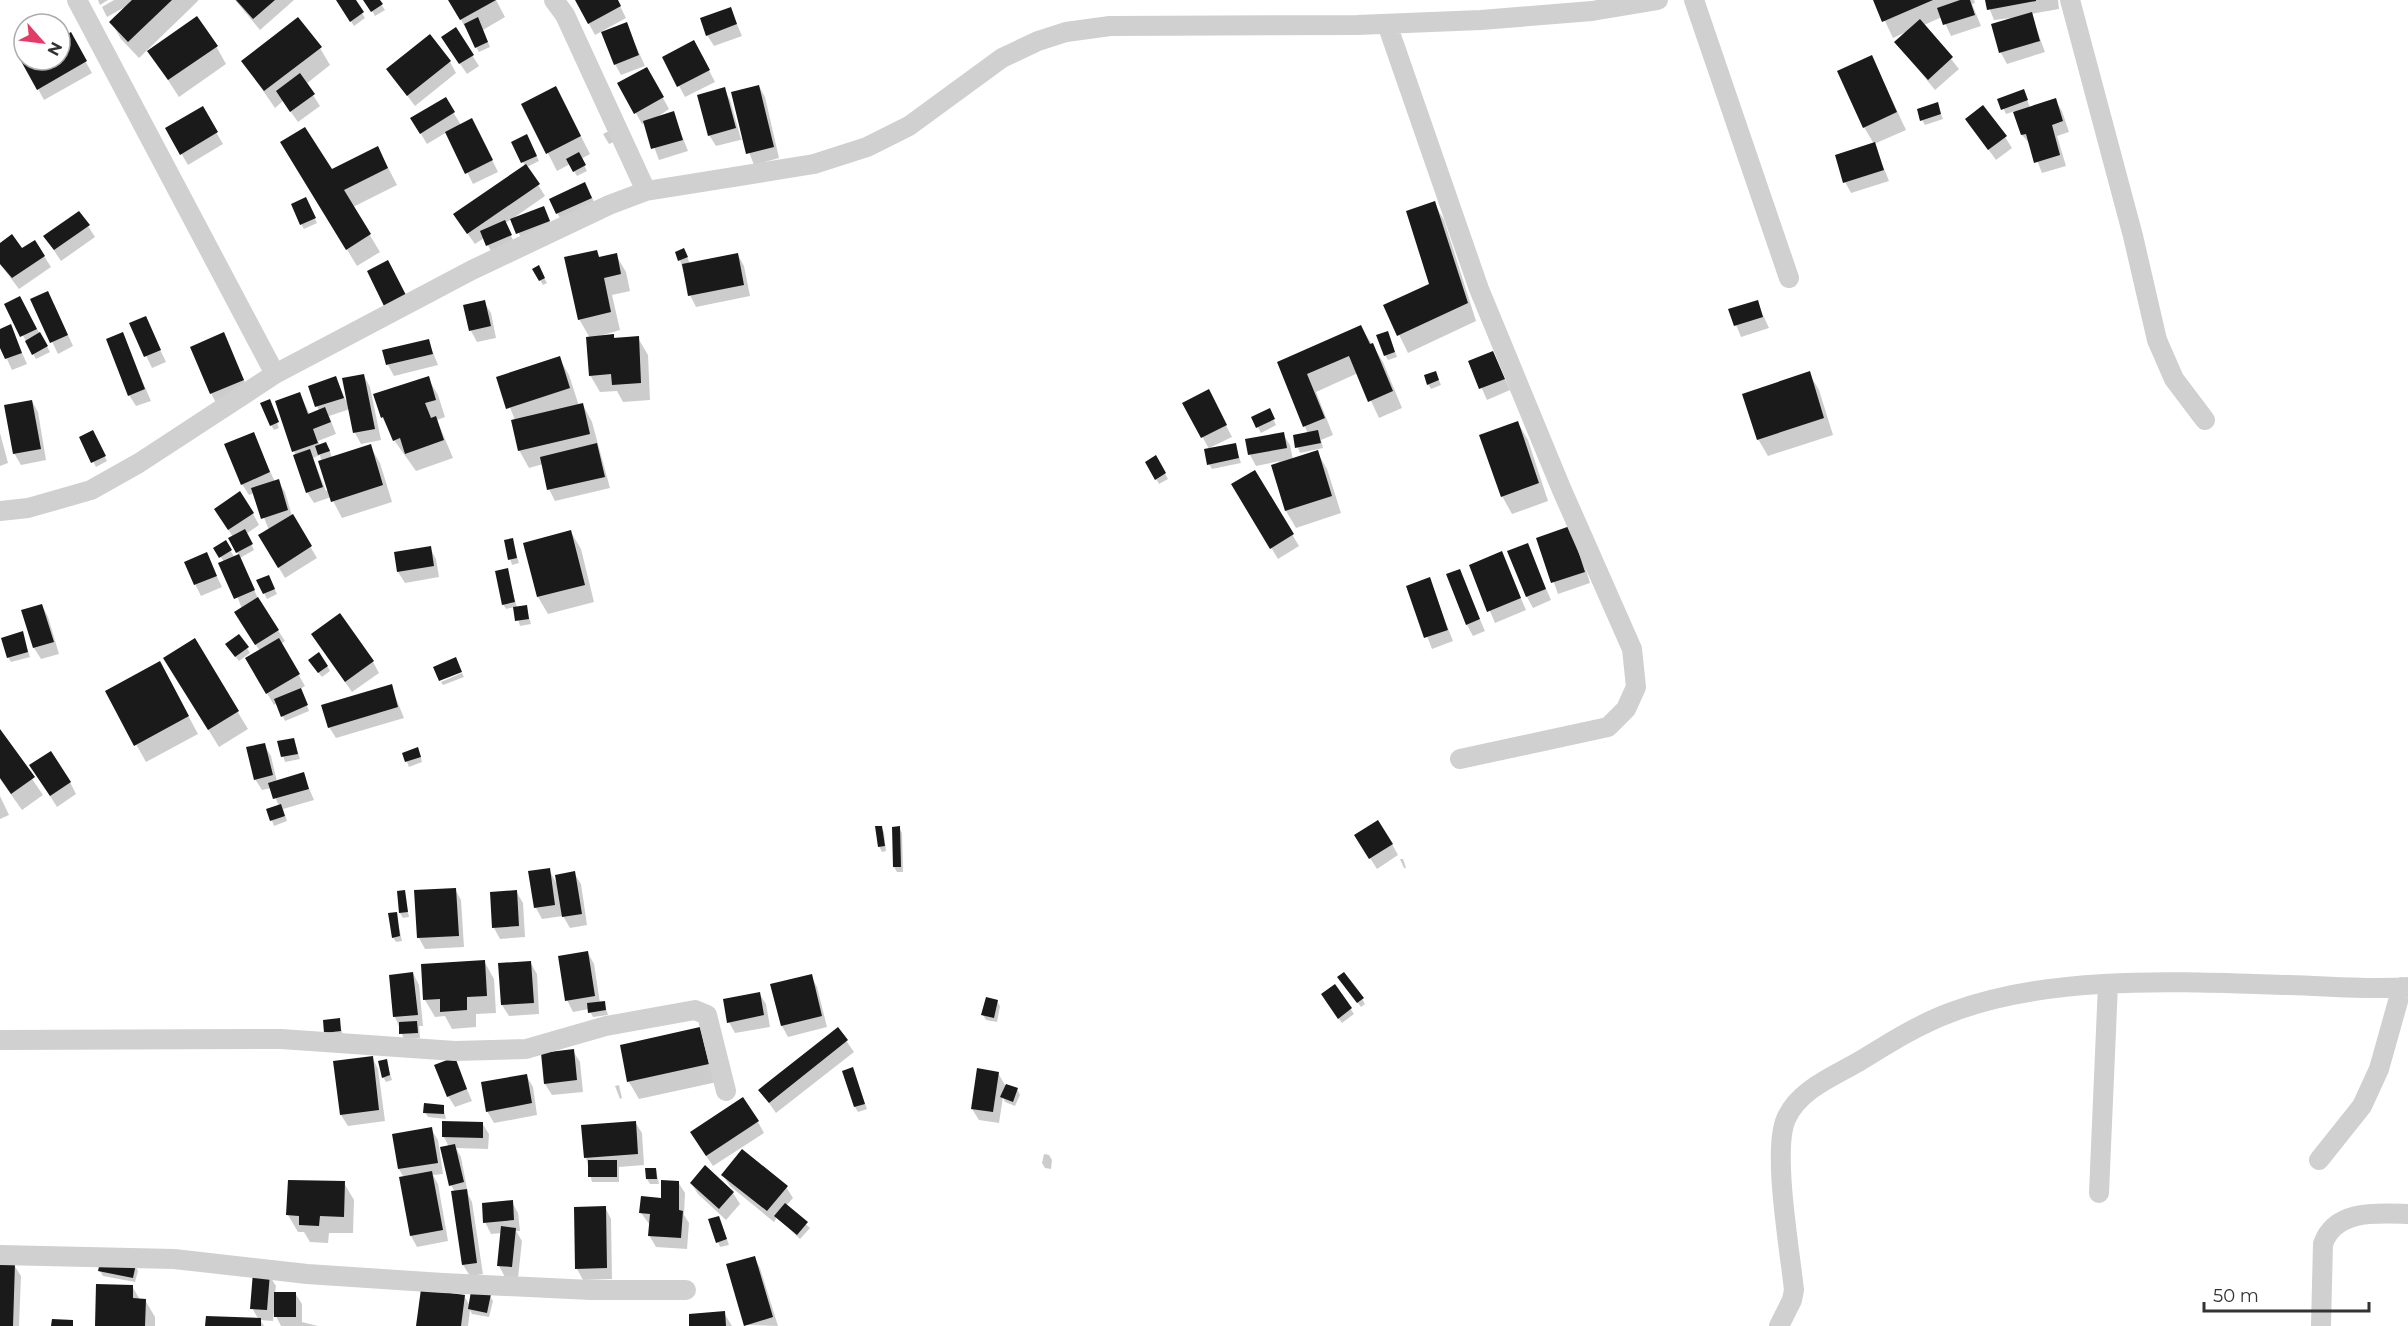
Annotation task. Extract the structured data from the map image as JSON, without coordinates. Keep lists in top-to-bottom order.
{
  "scale_bar": "50 m",
  "north": "bottom right"
}
